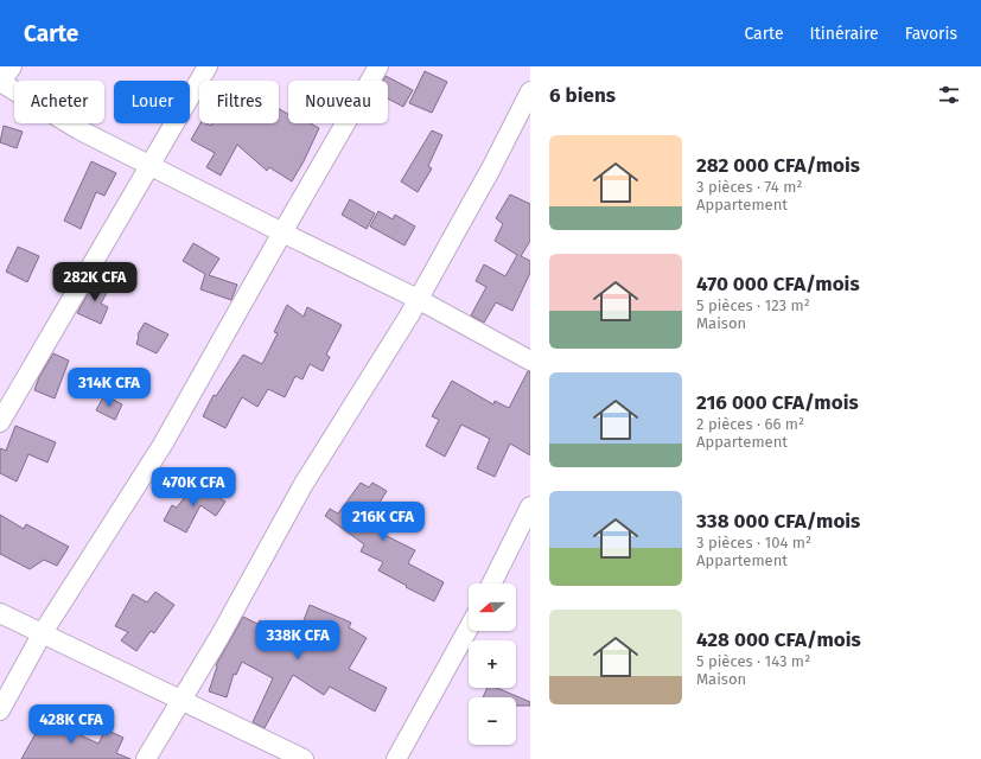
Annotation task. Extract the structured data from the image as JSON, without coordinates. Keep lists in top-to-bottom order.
{
  "north": "left",
  "page": {
    "header": "Carte",
    "nav": ["Carte", "Itinéraire", "Favoris"],
    "heading": "6 biens",
    "chip": [
      "Acheter",
      "Louer",
      "Filtres",
      "Nouveau"
    ],
    "list": [
      {
        "name": "282 000 CFA/mois",
        "note": "3 pièces · 74 m² · Appartement"
      },
      {
        "name": "470 000 CFA/mois",
        "note": "5 pièces · 123 m² · Maison"
      },
      {
        "name": "216 000 CFA/mois",
        "note": "2 pièces · 66 m² · Appartement"
      },
      {
        "name": "338 000 CFA/mois",
        "note": "3 pièces · 104 m² · Appartement"
      },
      {
        "name": "428 000 CFA/mois",
        "note": "5 pièces · 143 m² · Maison"
      }
    ],
    "price": [
      "282K CFA",
      "314K CFA",
      "470K CFA",
      "216K CFA",
      "338K CFA",
      "428K CFA"
    ],
    "map_buttons": ["+", "−"]
  }
}
